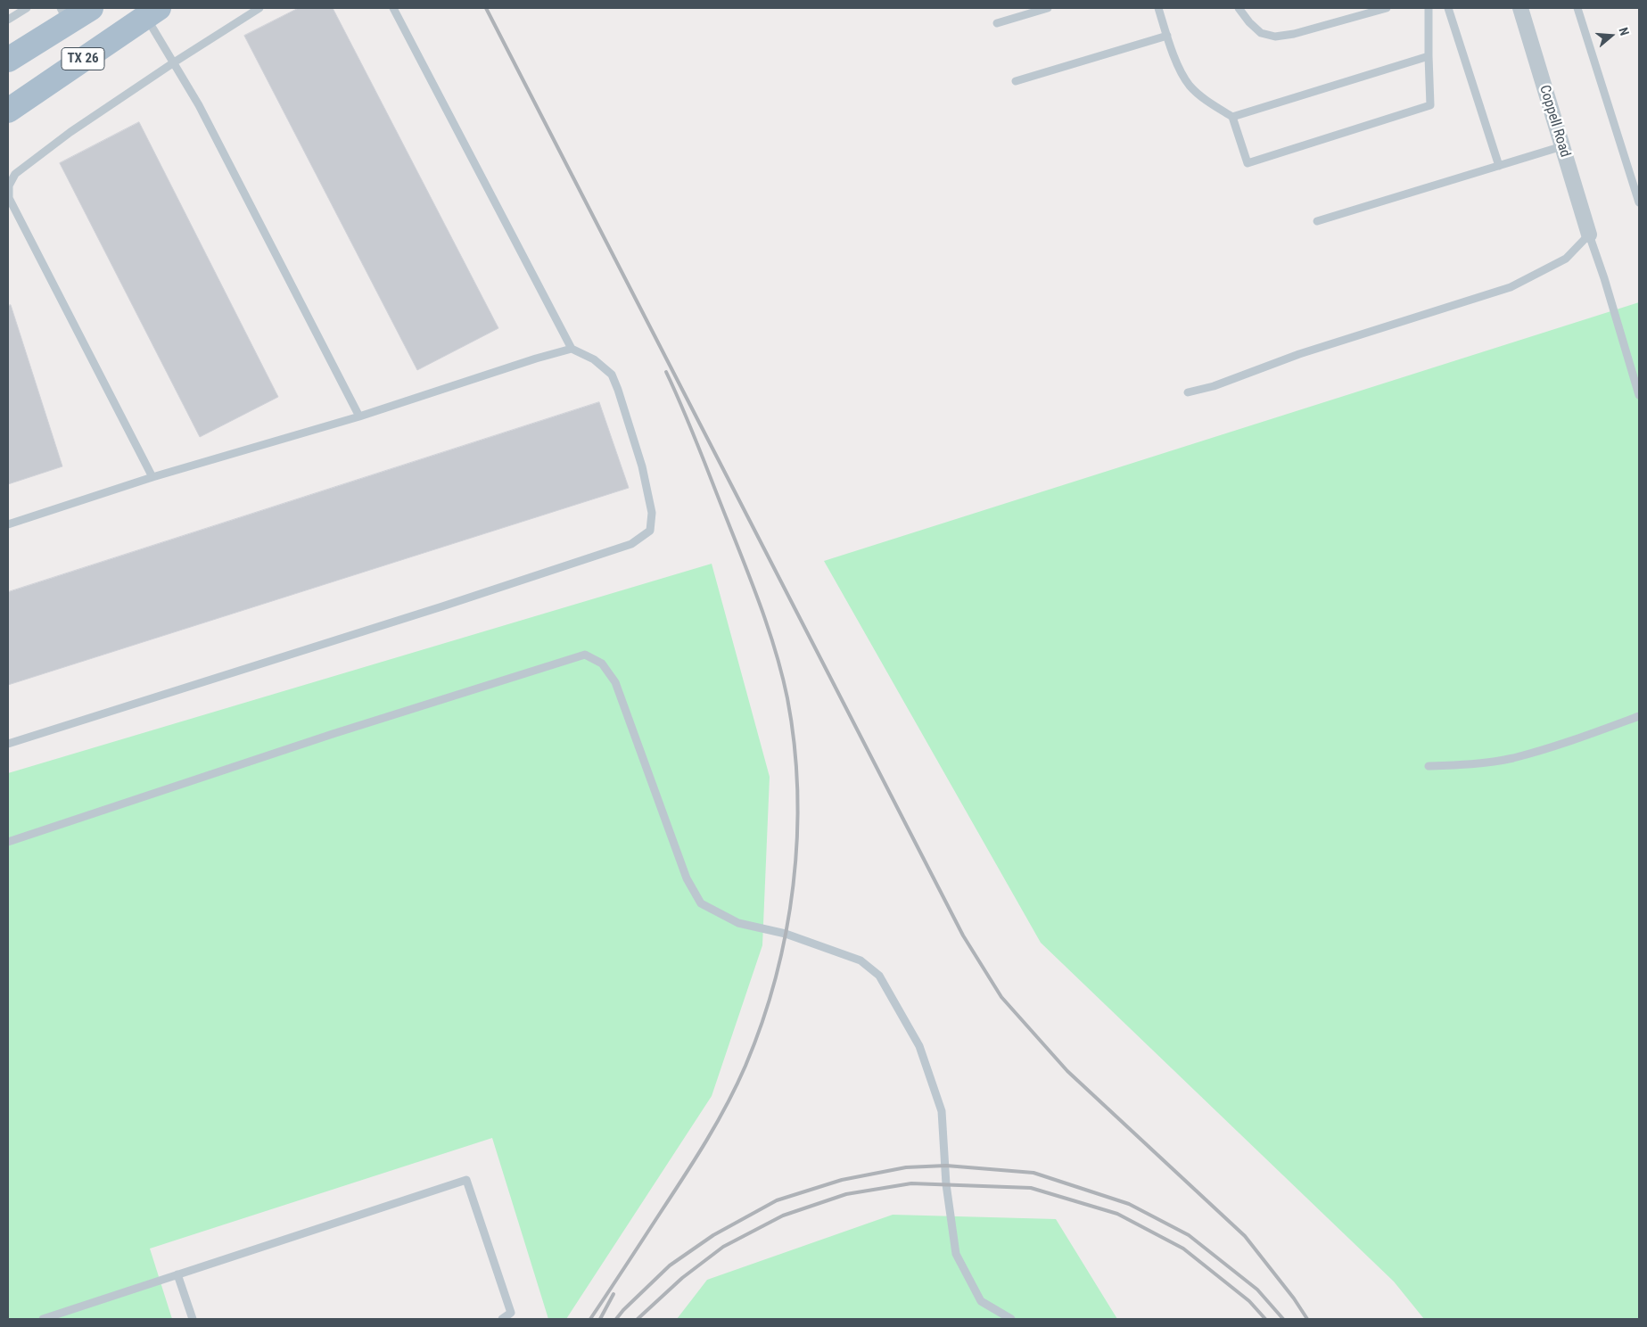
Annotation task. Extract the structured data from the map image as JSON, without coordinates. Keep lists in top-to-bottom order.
{
  "streets": {
    "main road": ["TX 26"],
    "street": ["Coppell Road"]
  },
  "north": "right"
}
